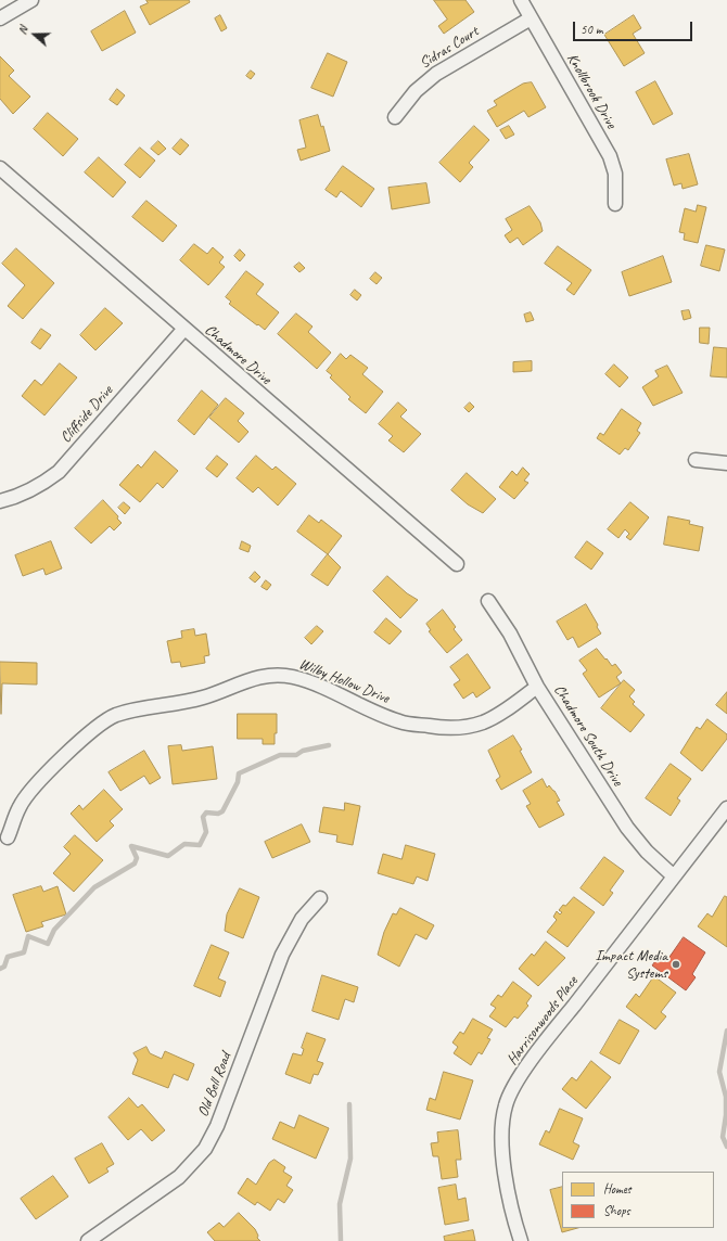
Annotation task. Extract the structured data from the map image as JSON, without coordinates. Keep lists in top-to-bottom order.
{
  "streets": {
    "street": [
      "Sidras Court",
      "Knollbrook Drive",
      "Chadmore Drive",
      "Cliffside Drive",
      "Wilby Hollow Drive",
      "Chadmore South Drive",
      "Harrisonwoods Place",
      "Old Bell Road"
    ]
  },
  "crossings": [
    ["Sidras Court", "Knollbrook Drive"],
    ["Chadmore Drive", "Cliffside Drive"],
    ["Wilby Hollow Drive", "Chadmore South Drive"],
    ["Chadmore South Drive", "Harrisonwoods Place"]
  ],
  "places": ["Impact Media Systems"],
  "legend": ["Homes", "Shops"],
  "scale_bar": "50 m",
  "north": "left"
}
